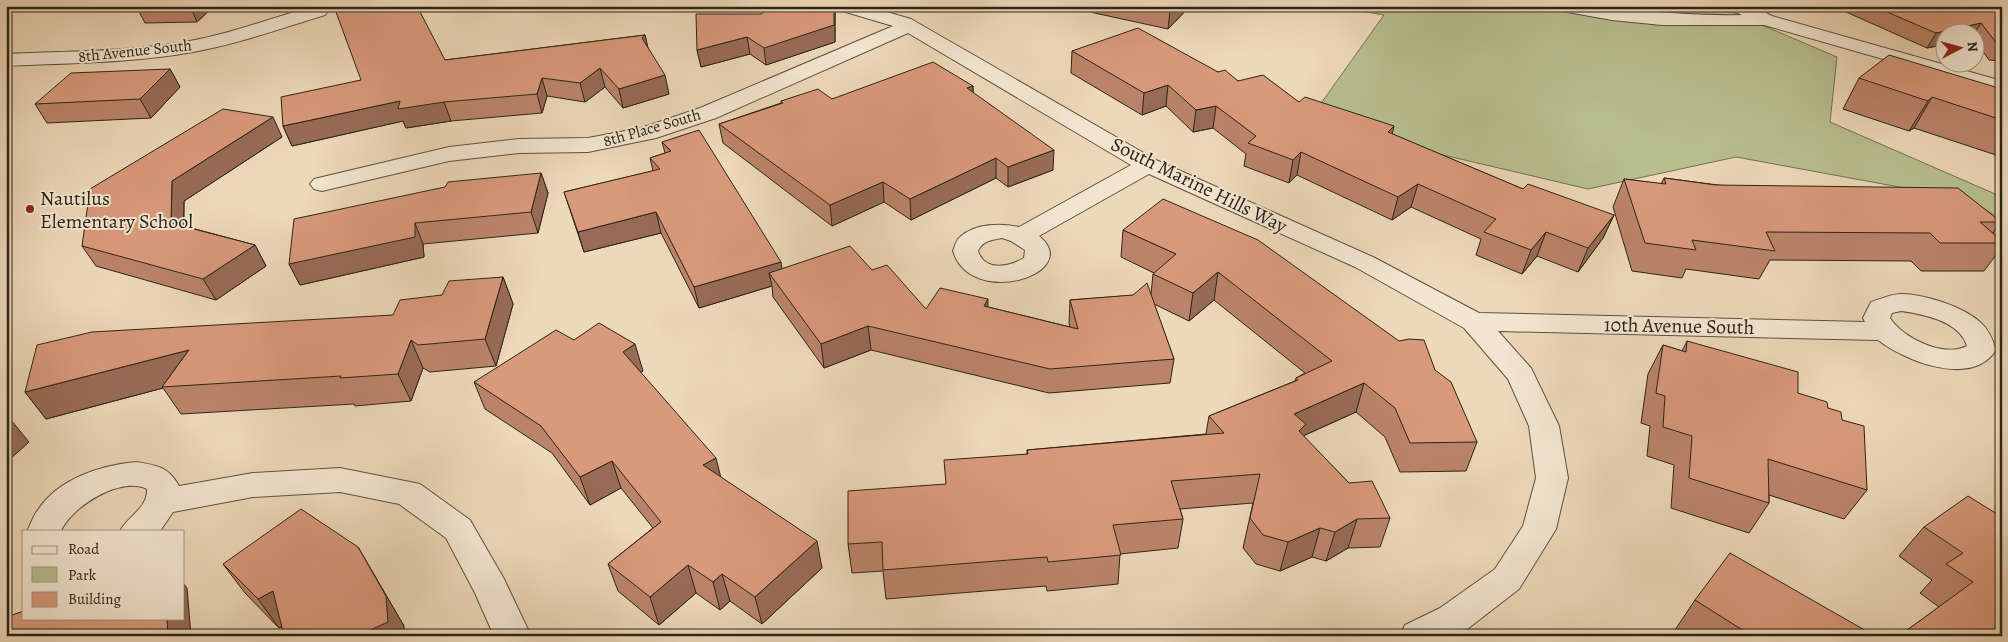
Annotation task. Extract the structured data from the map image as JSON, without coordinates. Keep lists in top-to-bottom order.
{
  "streets": {
    "street": [
      "8th Avenue South",
      "8th Place South",
      "South Marine Hills Way",
      "10th Avenue South"
    ]
  },
  "crossings": [
    ["8th Place South", "South Marine Hills Way"],
    ["South Marine Hills Way", "10th Avenue South"]
  ],
  "places": ["Nautilus Elementary School"],
  "legend": ["Road", "Park", "Building"],
  "north": "right"
}
